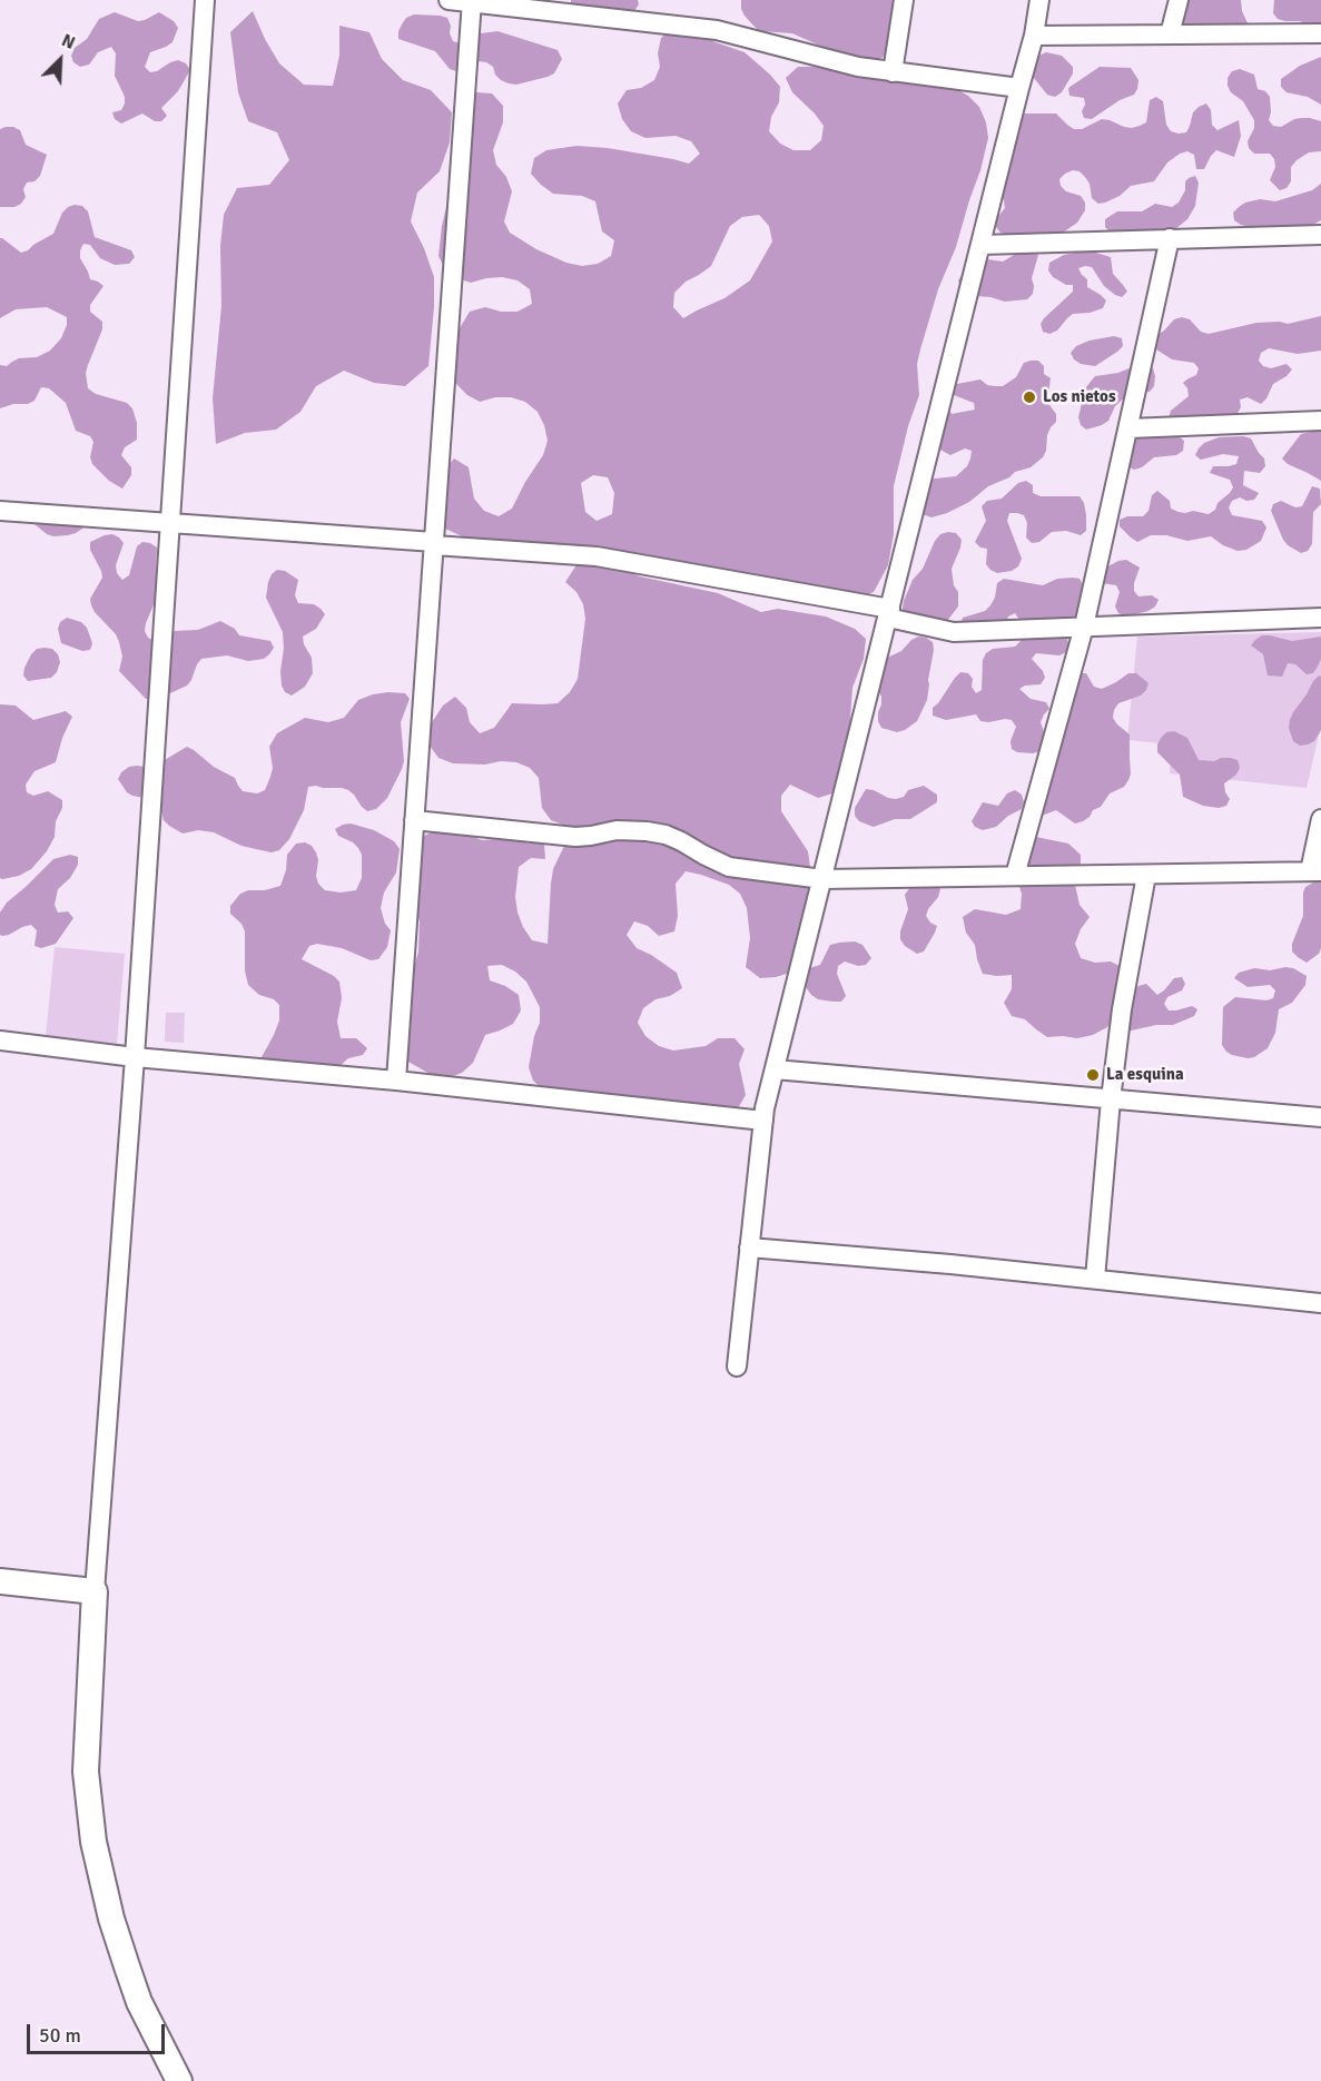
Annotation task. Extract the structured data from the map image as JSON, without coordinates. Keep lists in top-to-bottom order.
{
  "places": ["Los nietos", "La esquina"],
  "scale_bar": "50 m",
  "north": "top right"
}
